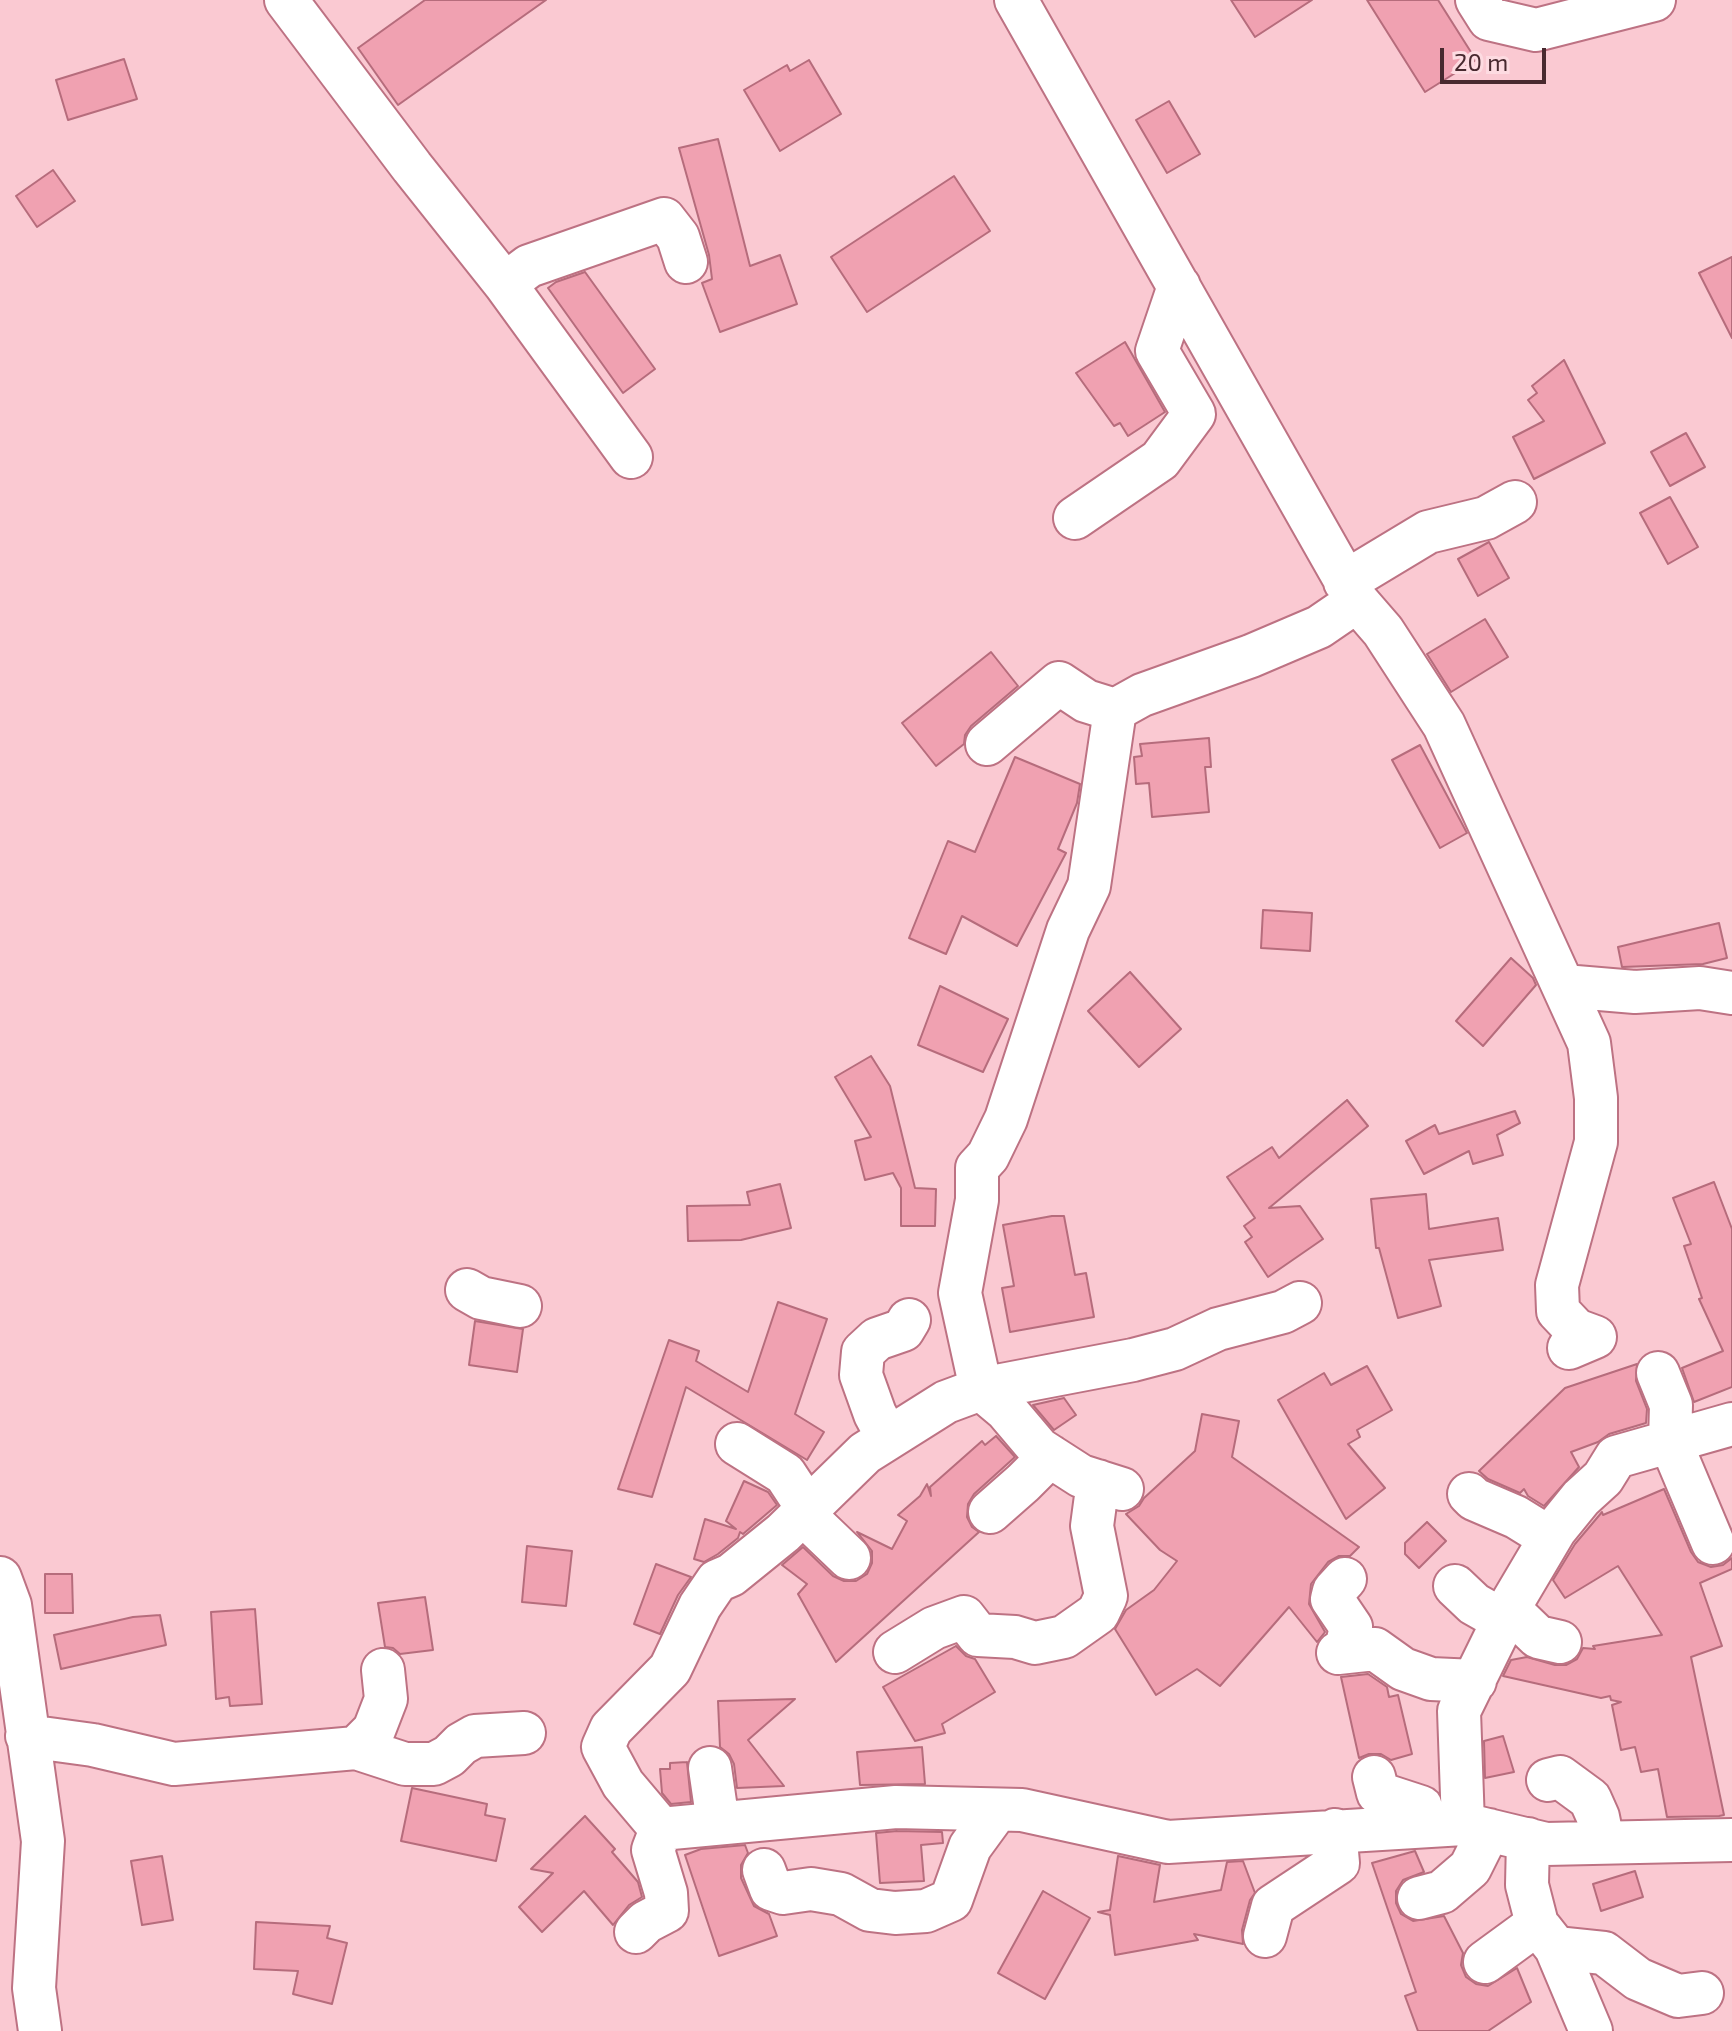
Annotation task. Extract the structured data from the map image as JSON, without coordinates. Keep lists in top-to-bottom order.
{
  "scale_bar": "20 m"
}
